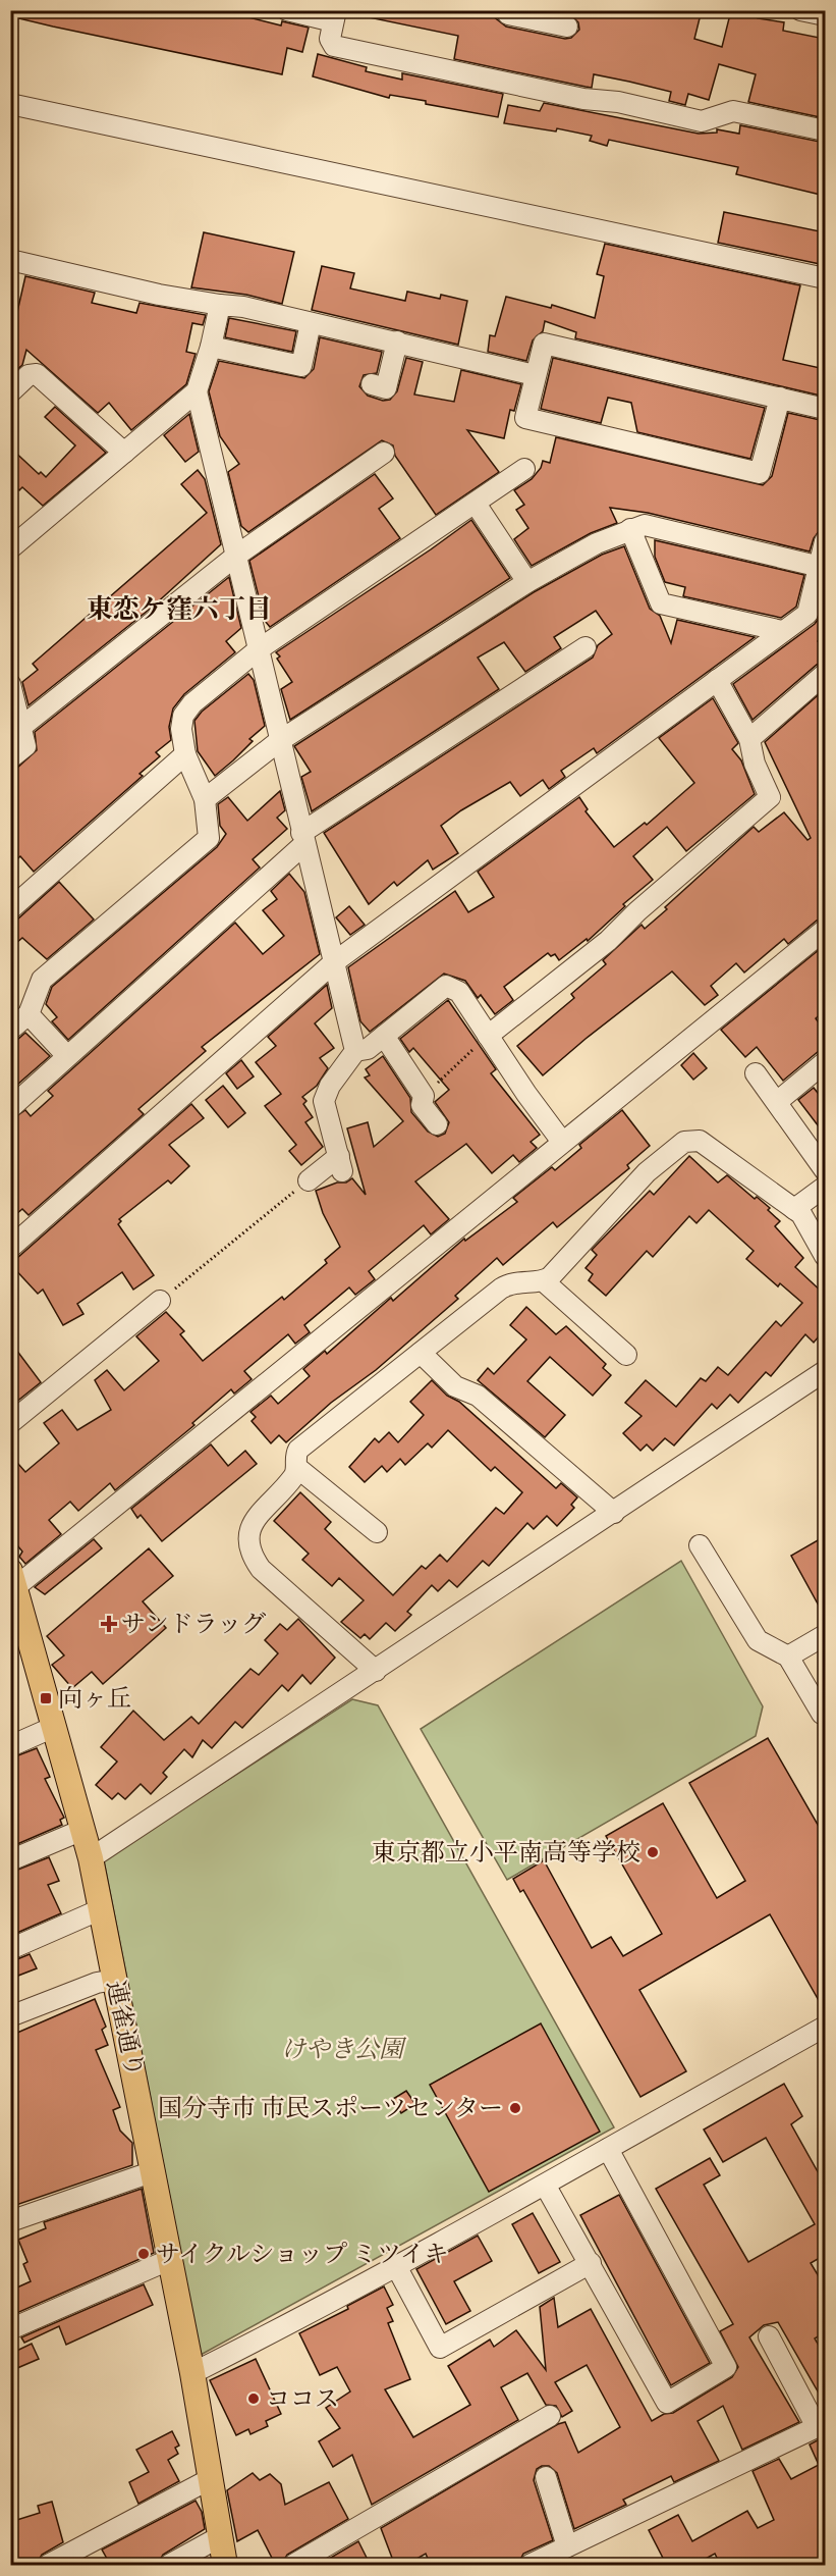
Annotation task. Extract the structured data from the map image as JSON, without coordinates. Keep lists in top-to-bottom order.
{
  "streets": {
    "main road": ["連雀通り"]
  },
  "districts": ["東恋ケ窪六丁目"],
  "parks": ["けやき公園"],
  "places": {
    "health": ["サンドラッグ"],
    "transit": ["向ヶ丘"],
    "other": [
      "東京都立小平南高等学校",
      "国分寺市 市民スポーツセンター",
      "サイクルショップ ミツイキ",
      "ココス"
    ]
  }
}
